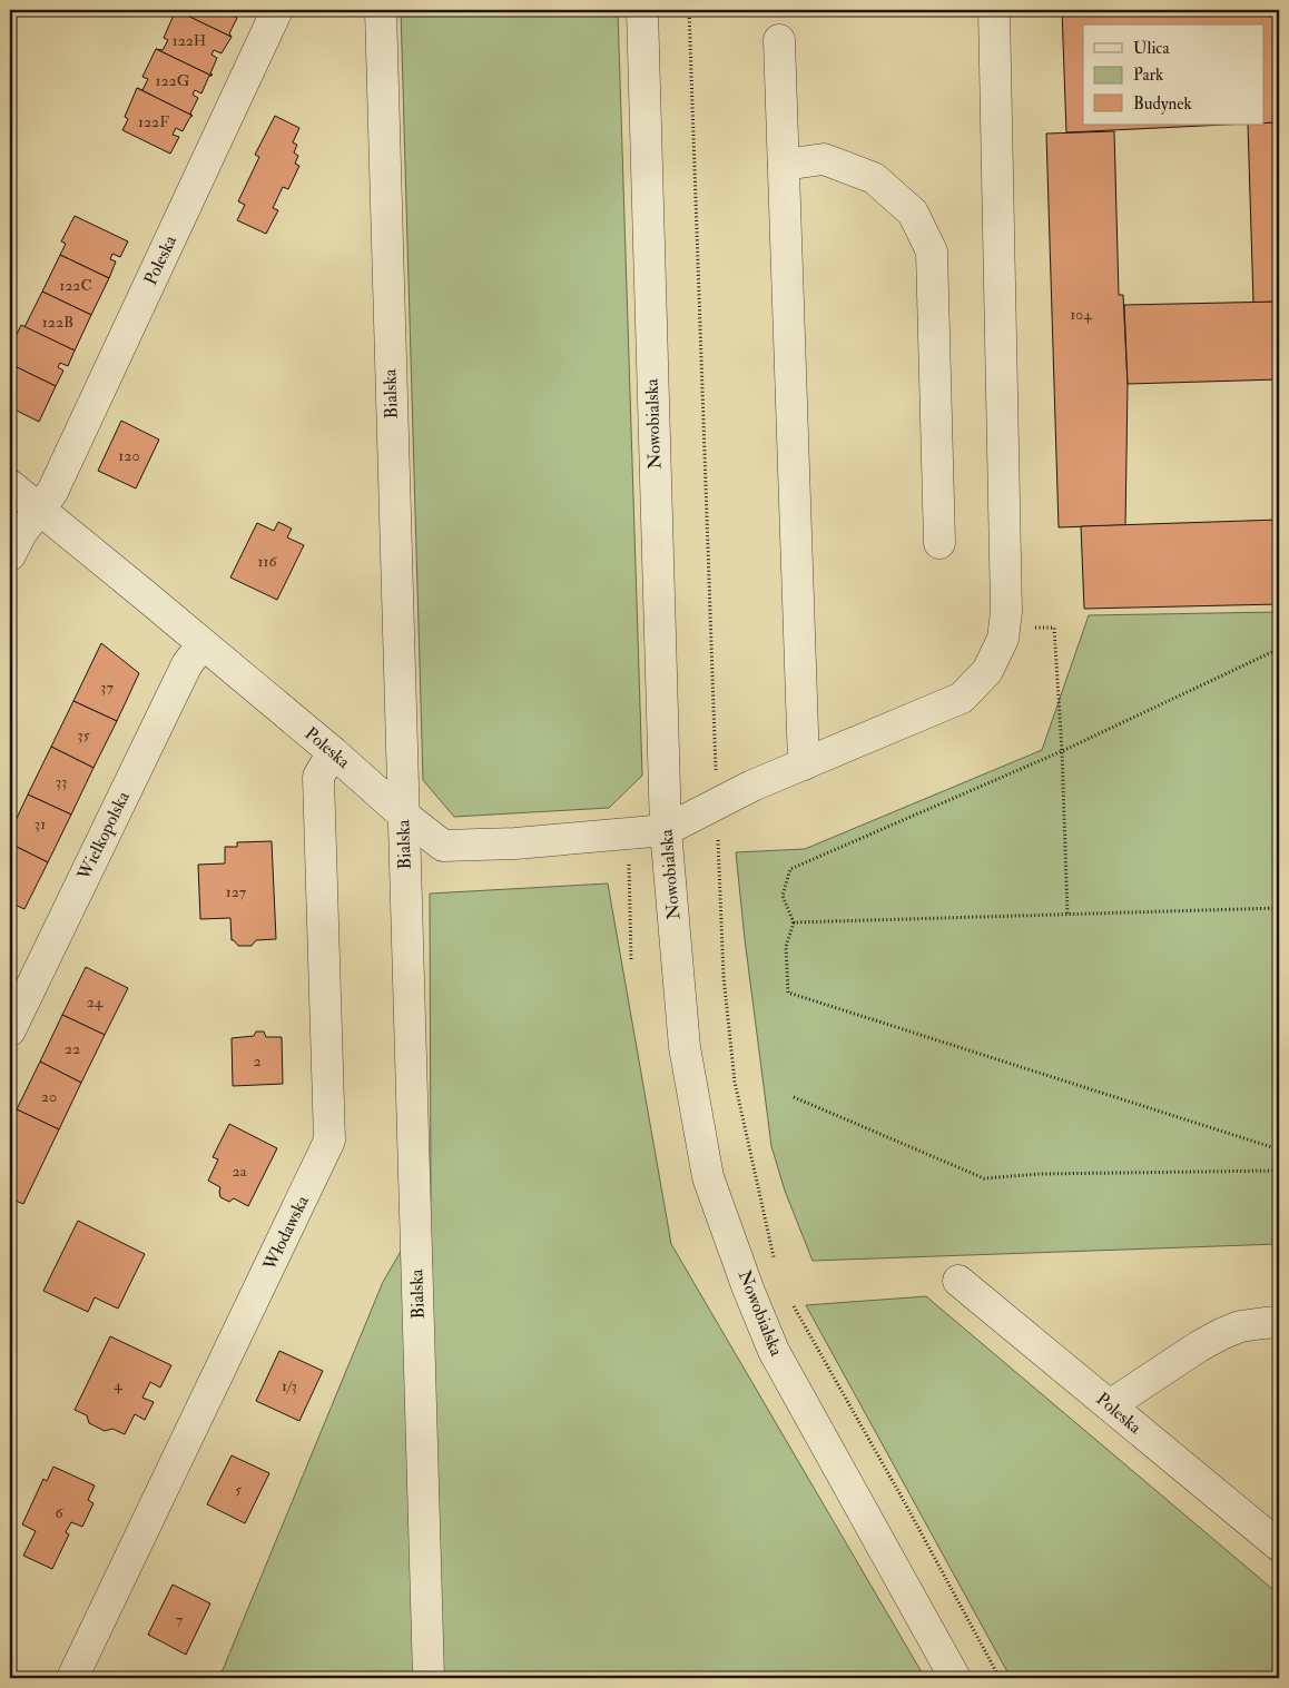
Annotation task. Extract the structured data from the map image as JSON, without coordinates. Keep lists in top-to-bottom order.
{
  "streets": {
    "street": [
      "Poleska",
      "Bialska",
      "Nowobialska",
      "Wielkopolska",
      "Włodawska"
    ]
  },
  "crossings": [
    ["Poleska", "Bialska"],
    ["Poleska", "Nowobialska"],
    ["Poleska", "Wielkopolska"],
    ["Poleska", "Włodawska"]
  ],
  "house_numbers": [
    "122H",
    "122G",
    "122F",
    "122C",
    "104",
    "122B",
    "120",
    "116",
    "37",
    "35",
    "33",
    "31",
    "127",
    "24",
    "22",
    "2",
    "20",
    "2a",
    "4",
    "1/3",
    "5",
    "6",
    "7"
  ],
  "legend": ["Ulica", "Park", "Budynek"]
}
